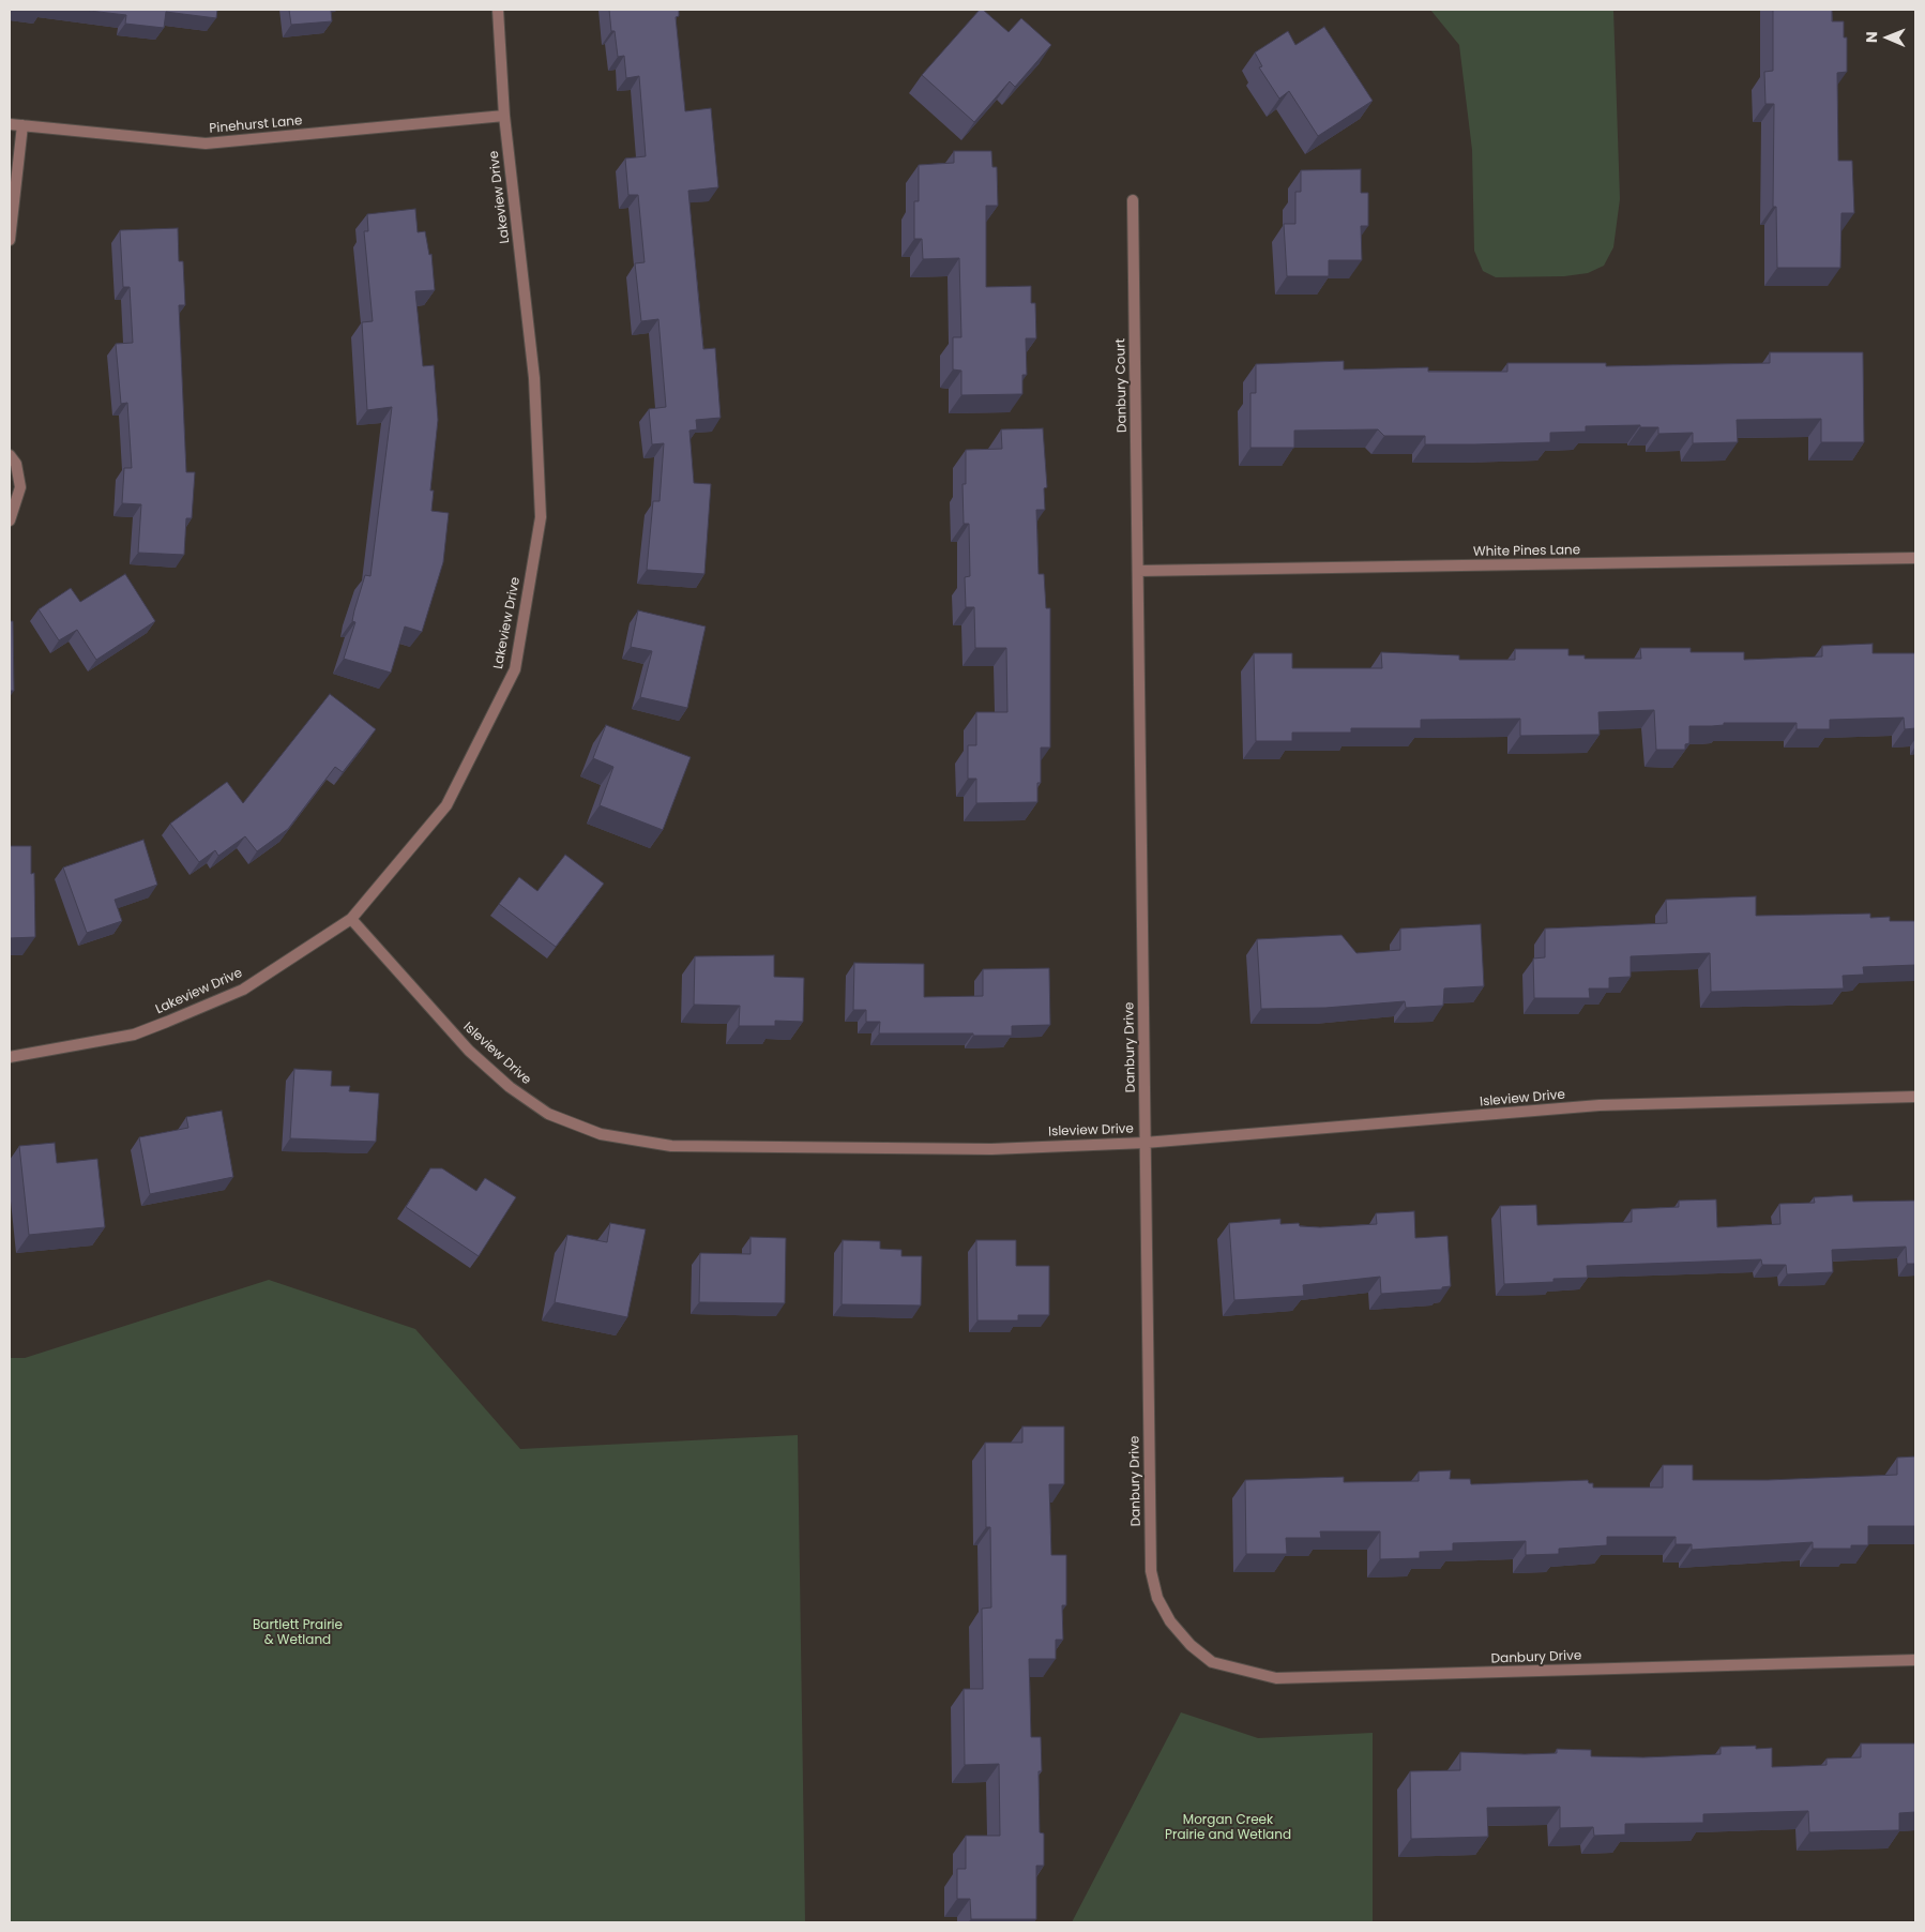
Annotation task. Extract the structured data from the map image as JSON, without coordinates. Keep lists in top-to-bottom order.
{
  "streets": {
    "street": [
      "Pinehurst Lane",
      "Lakeview Drive",
      "Danbury Court",
      "White Pines Lane",
      "Danbury Drive",
      "Isleview Drive"
    ]
  },
  "crossings": [
    ["Pinehurst Lane", "Lakeview Drive"],
    ["Lakeview Drive", "Isleview Drive"],
    ["Danbury Court", "White Pines Lane"],
    ["Danbury Court", "Danbury Drive"],
    ["White Pines Lane", "Danbury Drive"],
    ["Danbury Drive", "Isleview Drive"]
  ],
  "parks": ["Bartlett Prairie & Wetland", "Morgan Creek Prairie and Wetland"],
  "north": "left"
}
